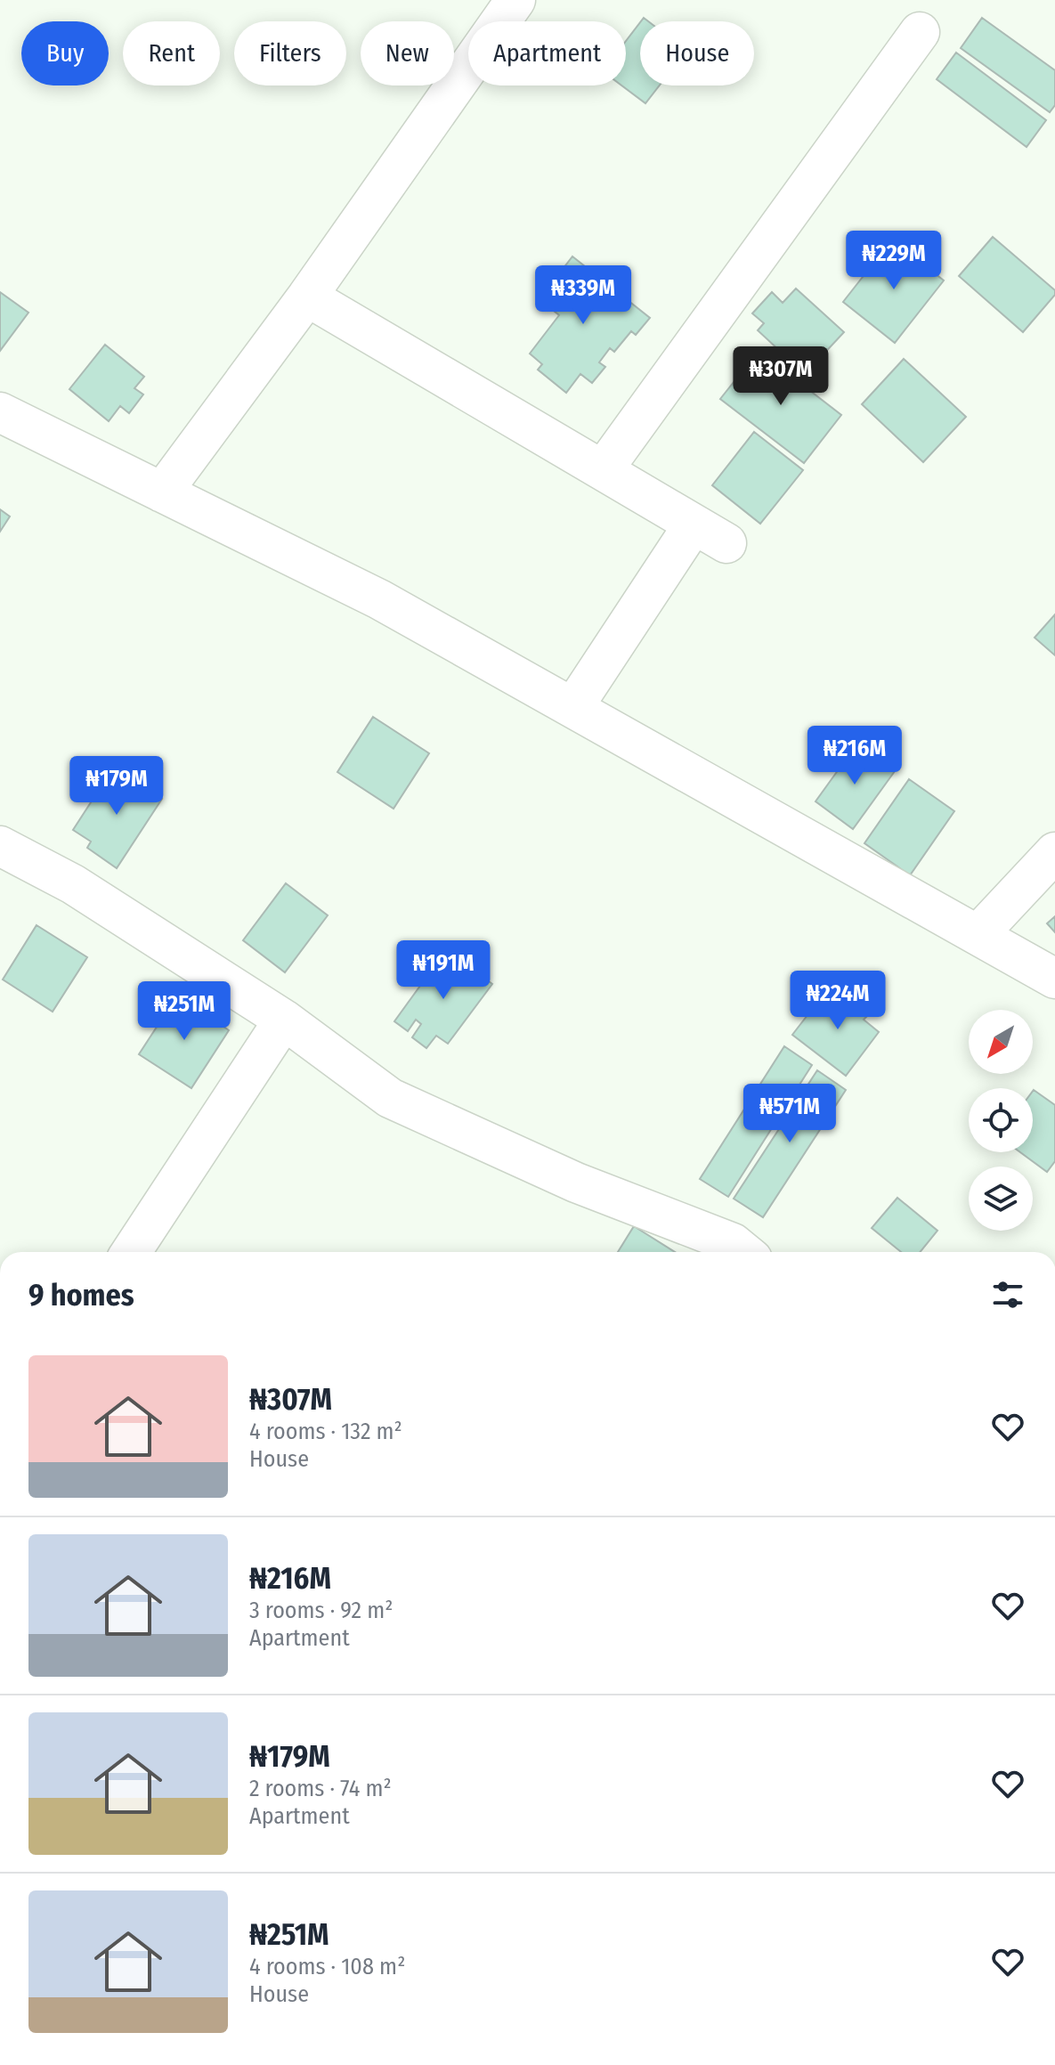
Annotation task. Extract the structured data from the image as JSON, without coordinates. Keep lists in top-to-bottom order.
{
  "north": "bottom left",
  "page": {
    "chip": [
      "Buy",
      "Rent",
      "Filters",
      "New",
      "Apartment",
      "House"
    ],
    "price": [
      "₦229M",
      "₦339M",
      "₦307M",
      "₦216M",
      "₦179M",
      "₦191M",
      "₦224M",
      "₦251M",
      "₦571M"
    ],
    "heading": "9 homes",
    "list": [
      {
        "name": "₦307M",
        "note": "4 rooms · 132 m² · House"
      },
      {
        "name": "₦216M",
        "note": "3 rooms · 92 m² · Apartment"
      },
      {
        "name": "₦179M",
        "note": "2 rooms · 74 m² · Apartment"
      },
      {
        "name": "₦251M",
        "note": "4 rooms · 108 m² · House"
      }
    ]
  }
}
